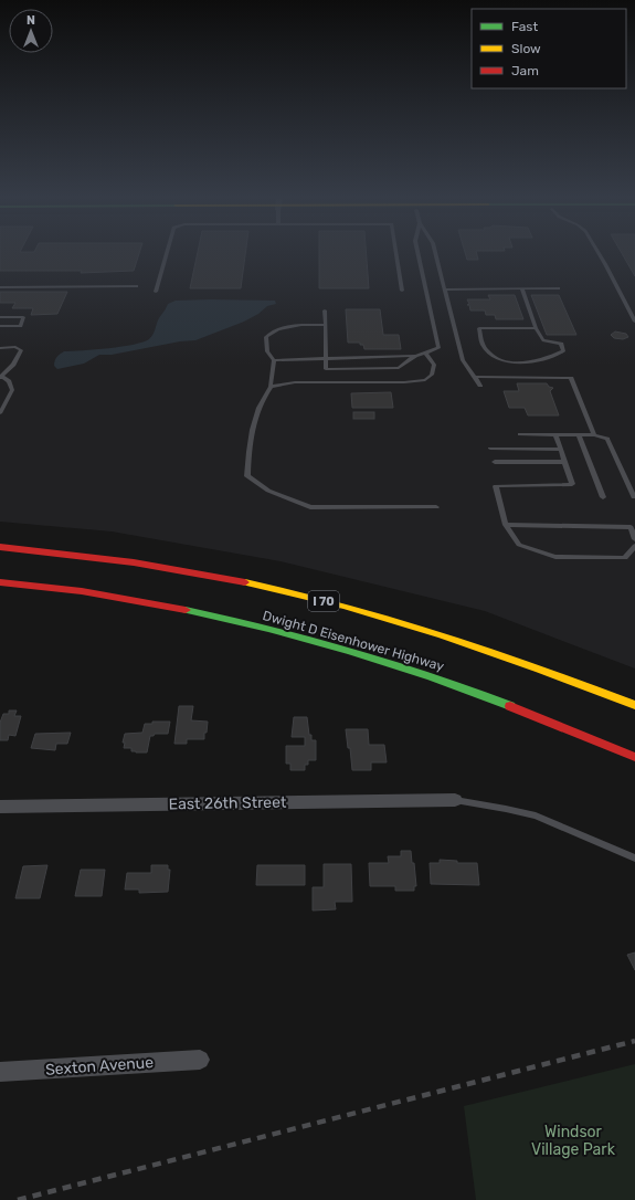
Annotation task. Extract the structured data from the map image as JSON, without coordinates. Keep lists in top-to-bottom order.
{
  "streets": {
    "main road": ["I 70", "Dwight D Eisenhower Highway"],
    "street": ["East 26th Street", "Sexton Avenue"]
  },
  "parks": ["Windsor Village Park"],
  "legend": ["Fast", "Slow", "Jam"],
  "north": "top"
}
